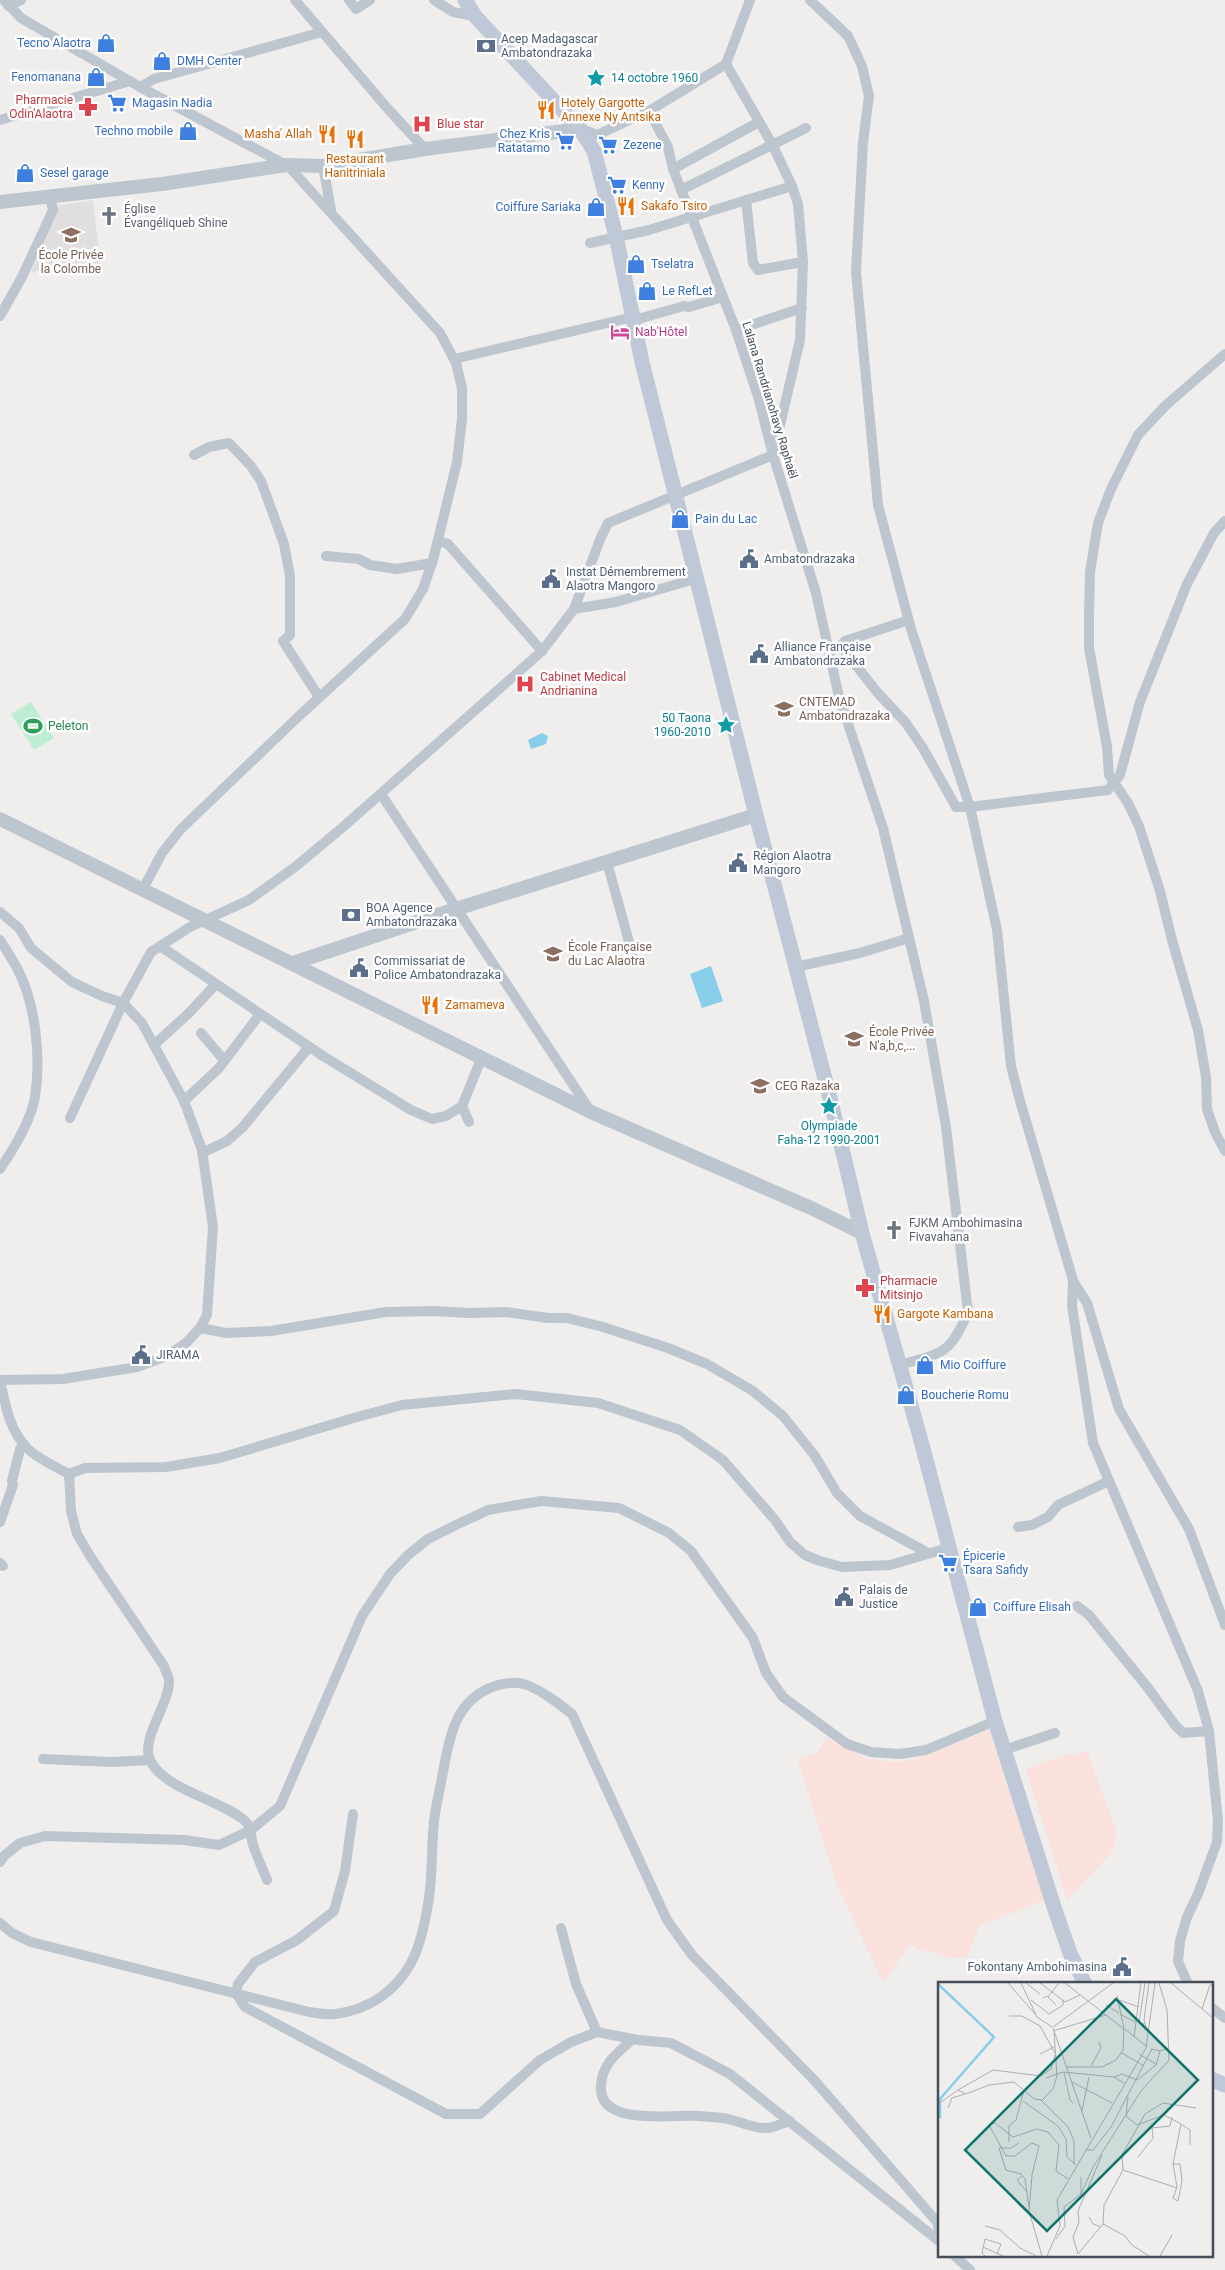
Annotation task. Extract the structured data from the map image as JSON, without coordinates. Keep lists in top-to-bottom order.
{
  "streets": {
    "street": ["Lalana Randrianohavy Raphaël"]
  },
  "places": {
    "shop": [
      "Tecno Alaotra",
      "DMH Center",
      "Fenomanana",
      "Techno mobile",
      "Sesel garage",
      "Coiffure Sariaka",
      "Tselatra",
      "Le RefLet",
      "Pain du Lac",
      "Mio Coiffure",
      "Boucherie Romu",
      "Coiffure Elisah"
    ],
    "bank": ["Acep Madagascar Ambatondrazaka", "BOA Agence Ambatondrazaka"],
    "place": ["14 octobre 1960", "50 Taona 1960-2010", "Olympiade Faha-12 1990-2001"],
    "supermarket": [
      "Magasin Nadia",
      "Chez Kris Ratatamo",
      "Zezene",
      "Kenny",
      "Épicerie Tsara Safidy"
    ],
    "pharmacy": ["Pharmacie Odin'Alaotra", "Pharmacie Mitsinjo"],
    "restaurant": [
      "Hotely Gargotte Annexe Ny Antsika",
      "Masha' Allah",
      "Restaurant Hanitriniala",
      "Sakafo Tsiro",
      "Zamameva",
      "Gargote Kambana"
    ],
    "hospital": ["Blue star", "Cabinet Medical Andrianina"],
    "church": ["Église Évangéliqueb Shine", "FJKM Ambohimasina Fivavahana"],
    "school or university": [
      "École Privée la Colombe",
      "CNTEMAD Ambatondrazaka",
      "École Française du Lac Alaotra",
      "École Privée N'a,b,c,...",
      "CEG Razaka"
    ],
    "hotel": ["Nab'Hôtel"],
    "public building": [
      "Ambatondrazaka",
      "Instat Démembrement Alaotra Mangoro",
      "Alliance Française Ambatondrazaka",
      "Région Alaotra Mangoro",
      "Commissariat de Police Ambatondrazaka",
      "JIRAMA",
      "Palais de Justice",
      "Fokontany Ambohimasina"
    ],
    "sports": ["Peleton"]
  }
}
